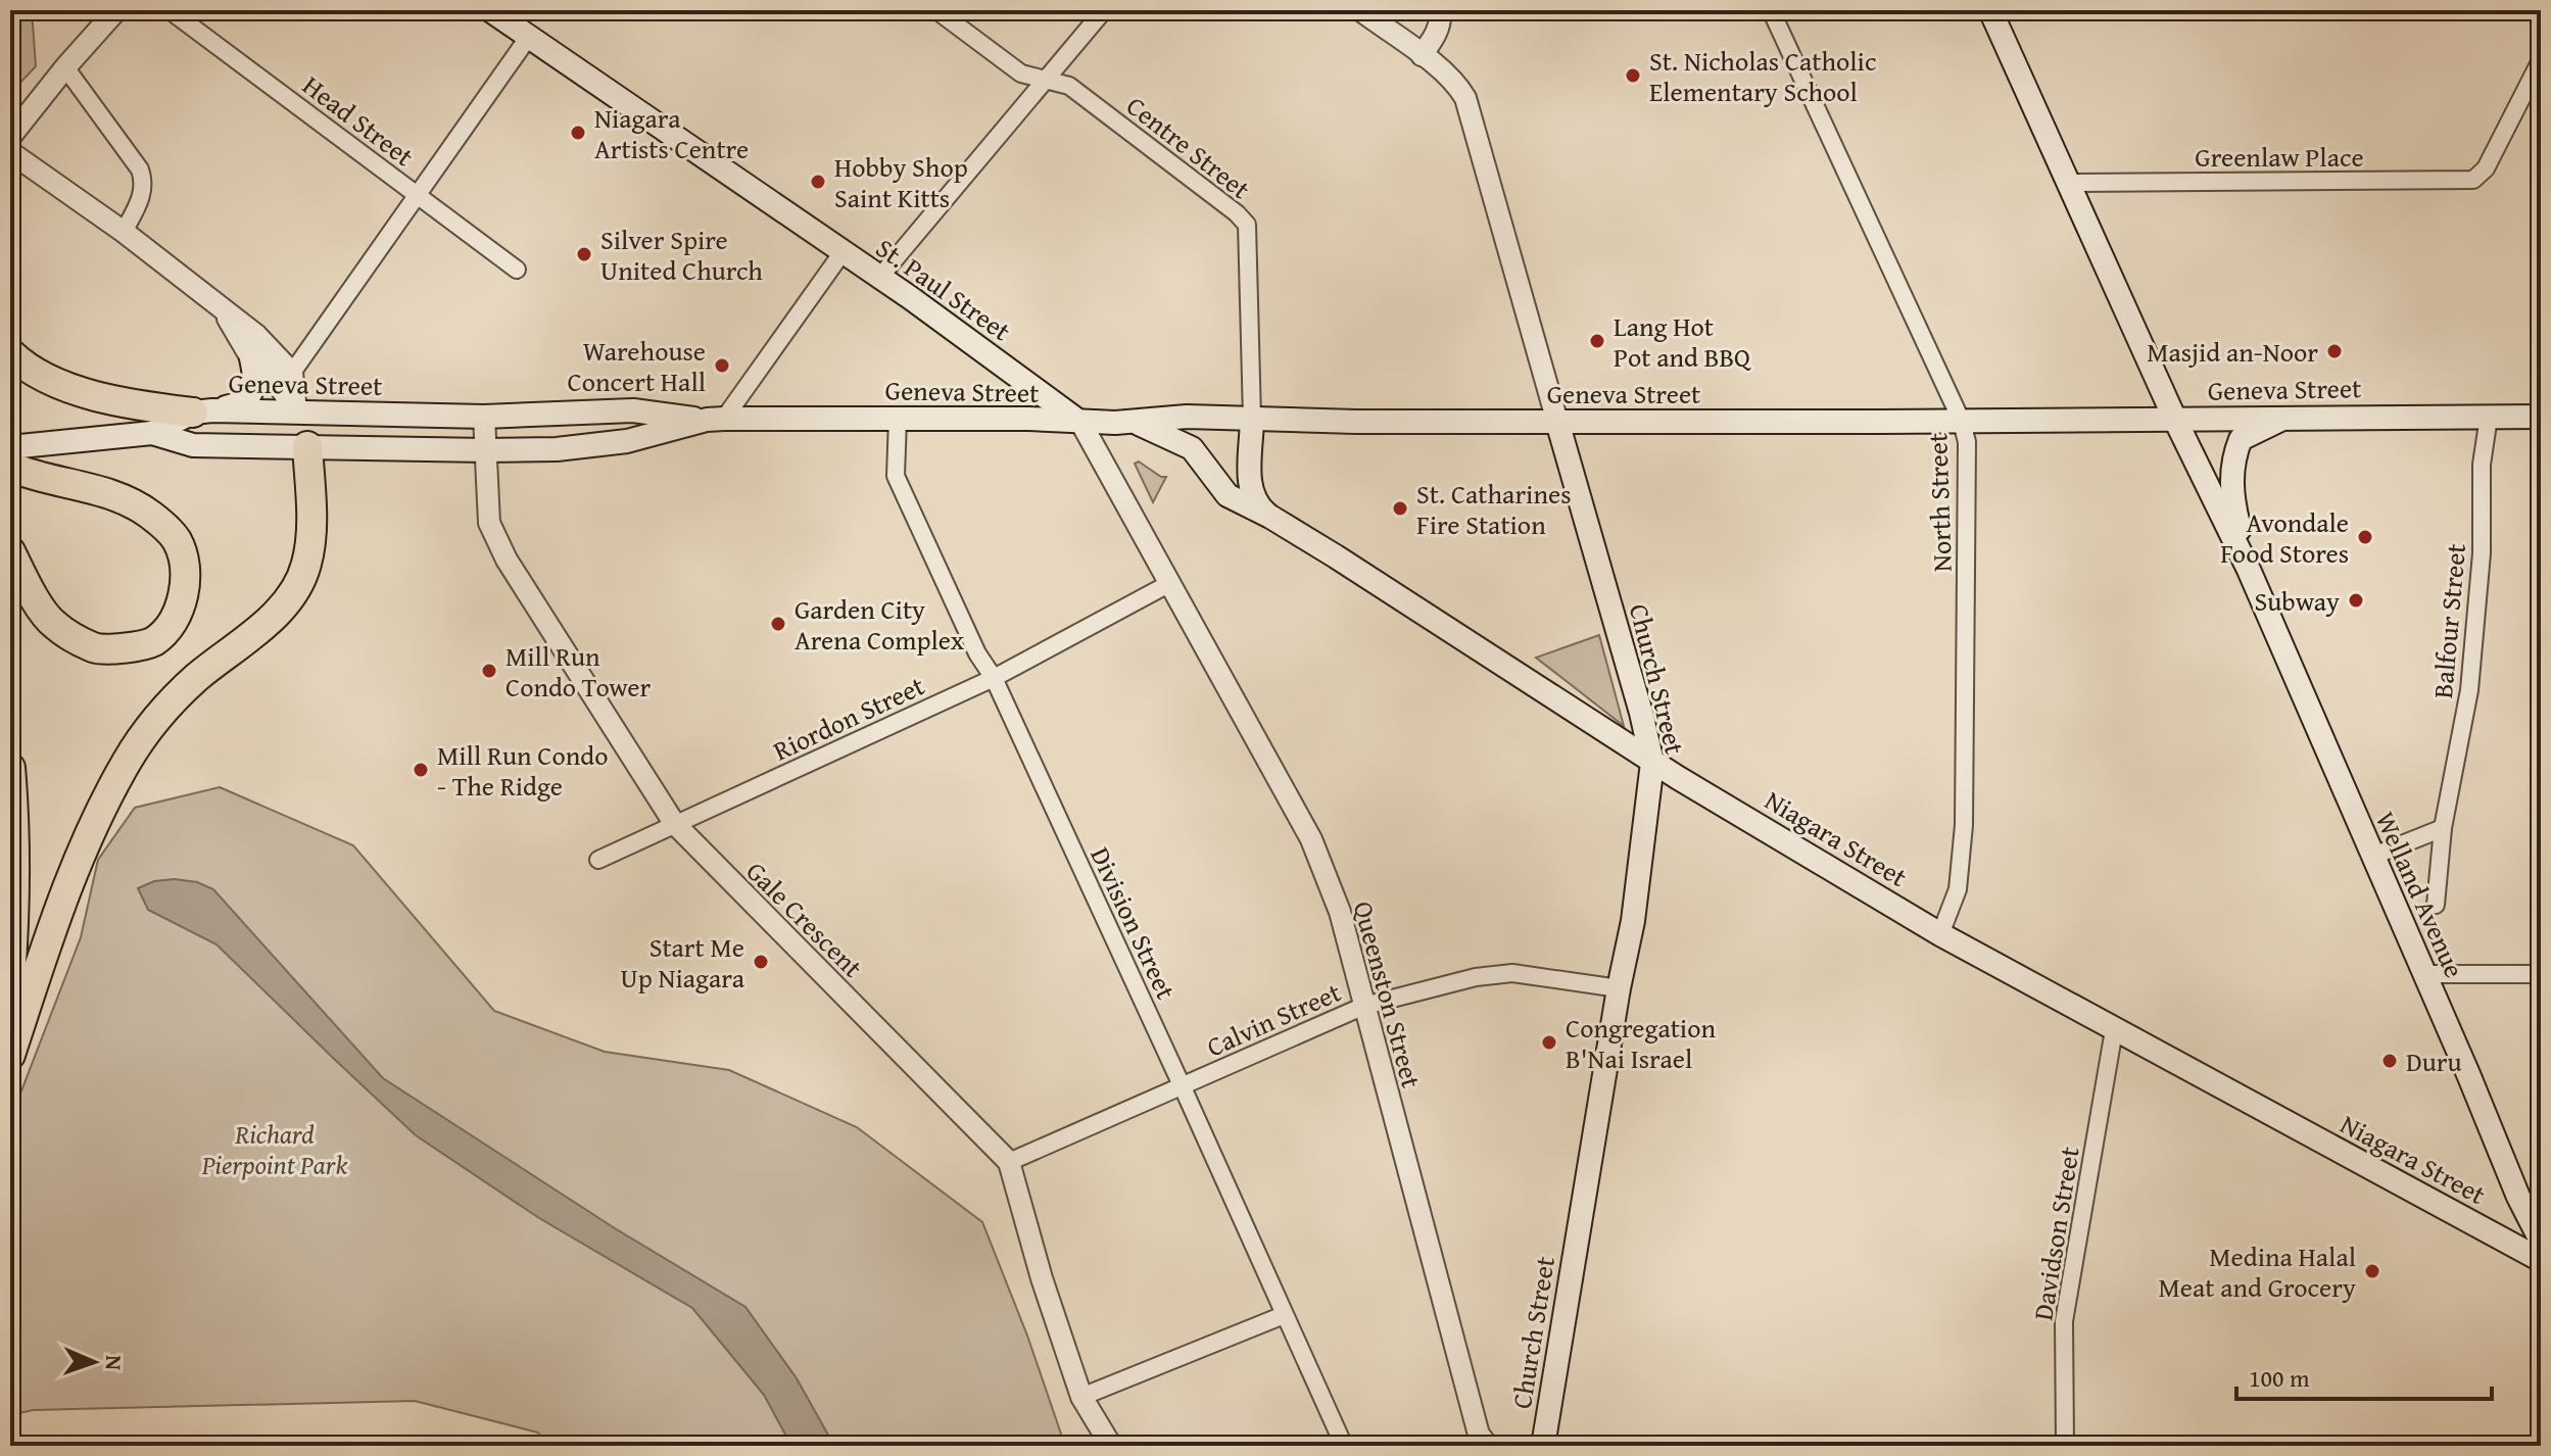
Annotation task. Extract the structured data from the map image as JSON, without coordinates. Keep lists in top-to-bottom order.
{
  "streets": {
    "main road": [
      "St. Paul Street",
      "Geneva Street",
      "Church Street",
      "Niagara Street",
      "Welland Avenue"
    ],
    "street": [
      "Head Street",
      "Centre Street",
      "Greenlaw Place",
      "North Street",
      "Balfour Street",
      "Riordon Street",
      "Gale Crescent",
      "Division Street",
      "Queenston Street",
      "Calvin Street",
      "Davidson Street"
    ]
  },
  "crossings": [
    ["Centre Street", "Geneva Street"],
    ["St. Paul Street", "Geneva Street"],
    ["St. Paul Street", "Queenston Street"],
    ["Geneva Street", "North Street"],
    ["Geneva Street", "Balfour Street"],
    ["Geneva Street", "Church Street"],
    ["Geneva Street", "Niagara Street"],
    ["Geneva Street", "Gale Crescent"],
    ["Geneva Street", "Division Street"],
    ["Geneva Street", "Queenston Street"],
    ["North Street", "Niagara Street"],
    ["Church Street", "Niagara Street"],
    ["Church Street", "Calvin Street"],
    ["Riordon Street", "Gale Crescent"],
    ["Riordon Street", "Division Street"],
    ["Riordon Street", "Queenston Street"],
    ["Niagara Street", "Davidson Street"],
    ["Gale Crescent", "Calvin Street"],
    ["Division Street", "Calvin Street"],
    ["Queenston Street", "Calvin Street"]
  ],
  "parks": ["Richard Pierpoint Park"],
  "places": [
    "St. Nicholas Catholic Elementary School",
    "Niagara Artists Centre",
    "Hobby Shop Saint Kitts",
    "Silver Spire United Church",
    "Lang Hot Pot and BBQ",
    "Masjid an-Noor",
    "Warehouse Concert Hall",
    "St. Catharines Fire Station",
    "Avondale Food Stores",
    "Subway",
    "Garden City Arena Complex",
    "Mill Run Condo Tower",
    "Mill Run Condo - The Ridge",
    "Start Me Up Niagara",
    "Congregation B'Nai Israel",
    "Duru",
    "Medina Halal Meat and Grocery"
  ],
  "scale_bar": "100 m",
  "north": "right"
}
